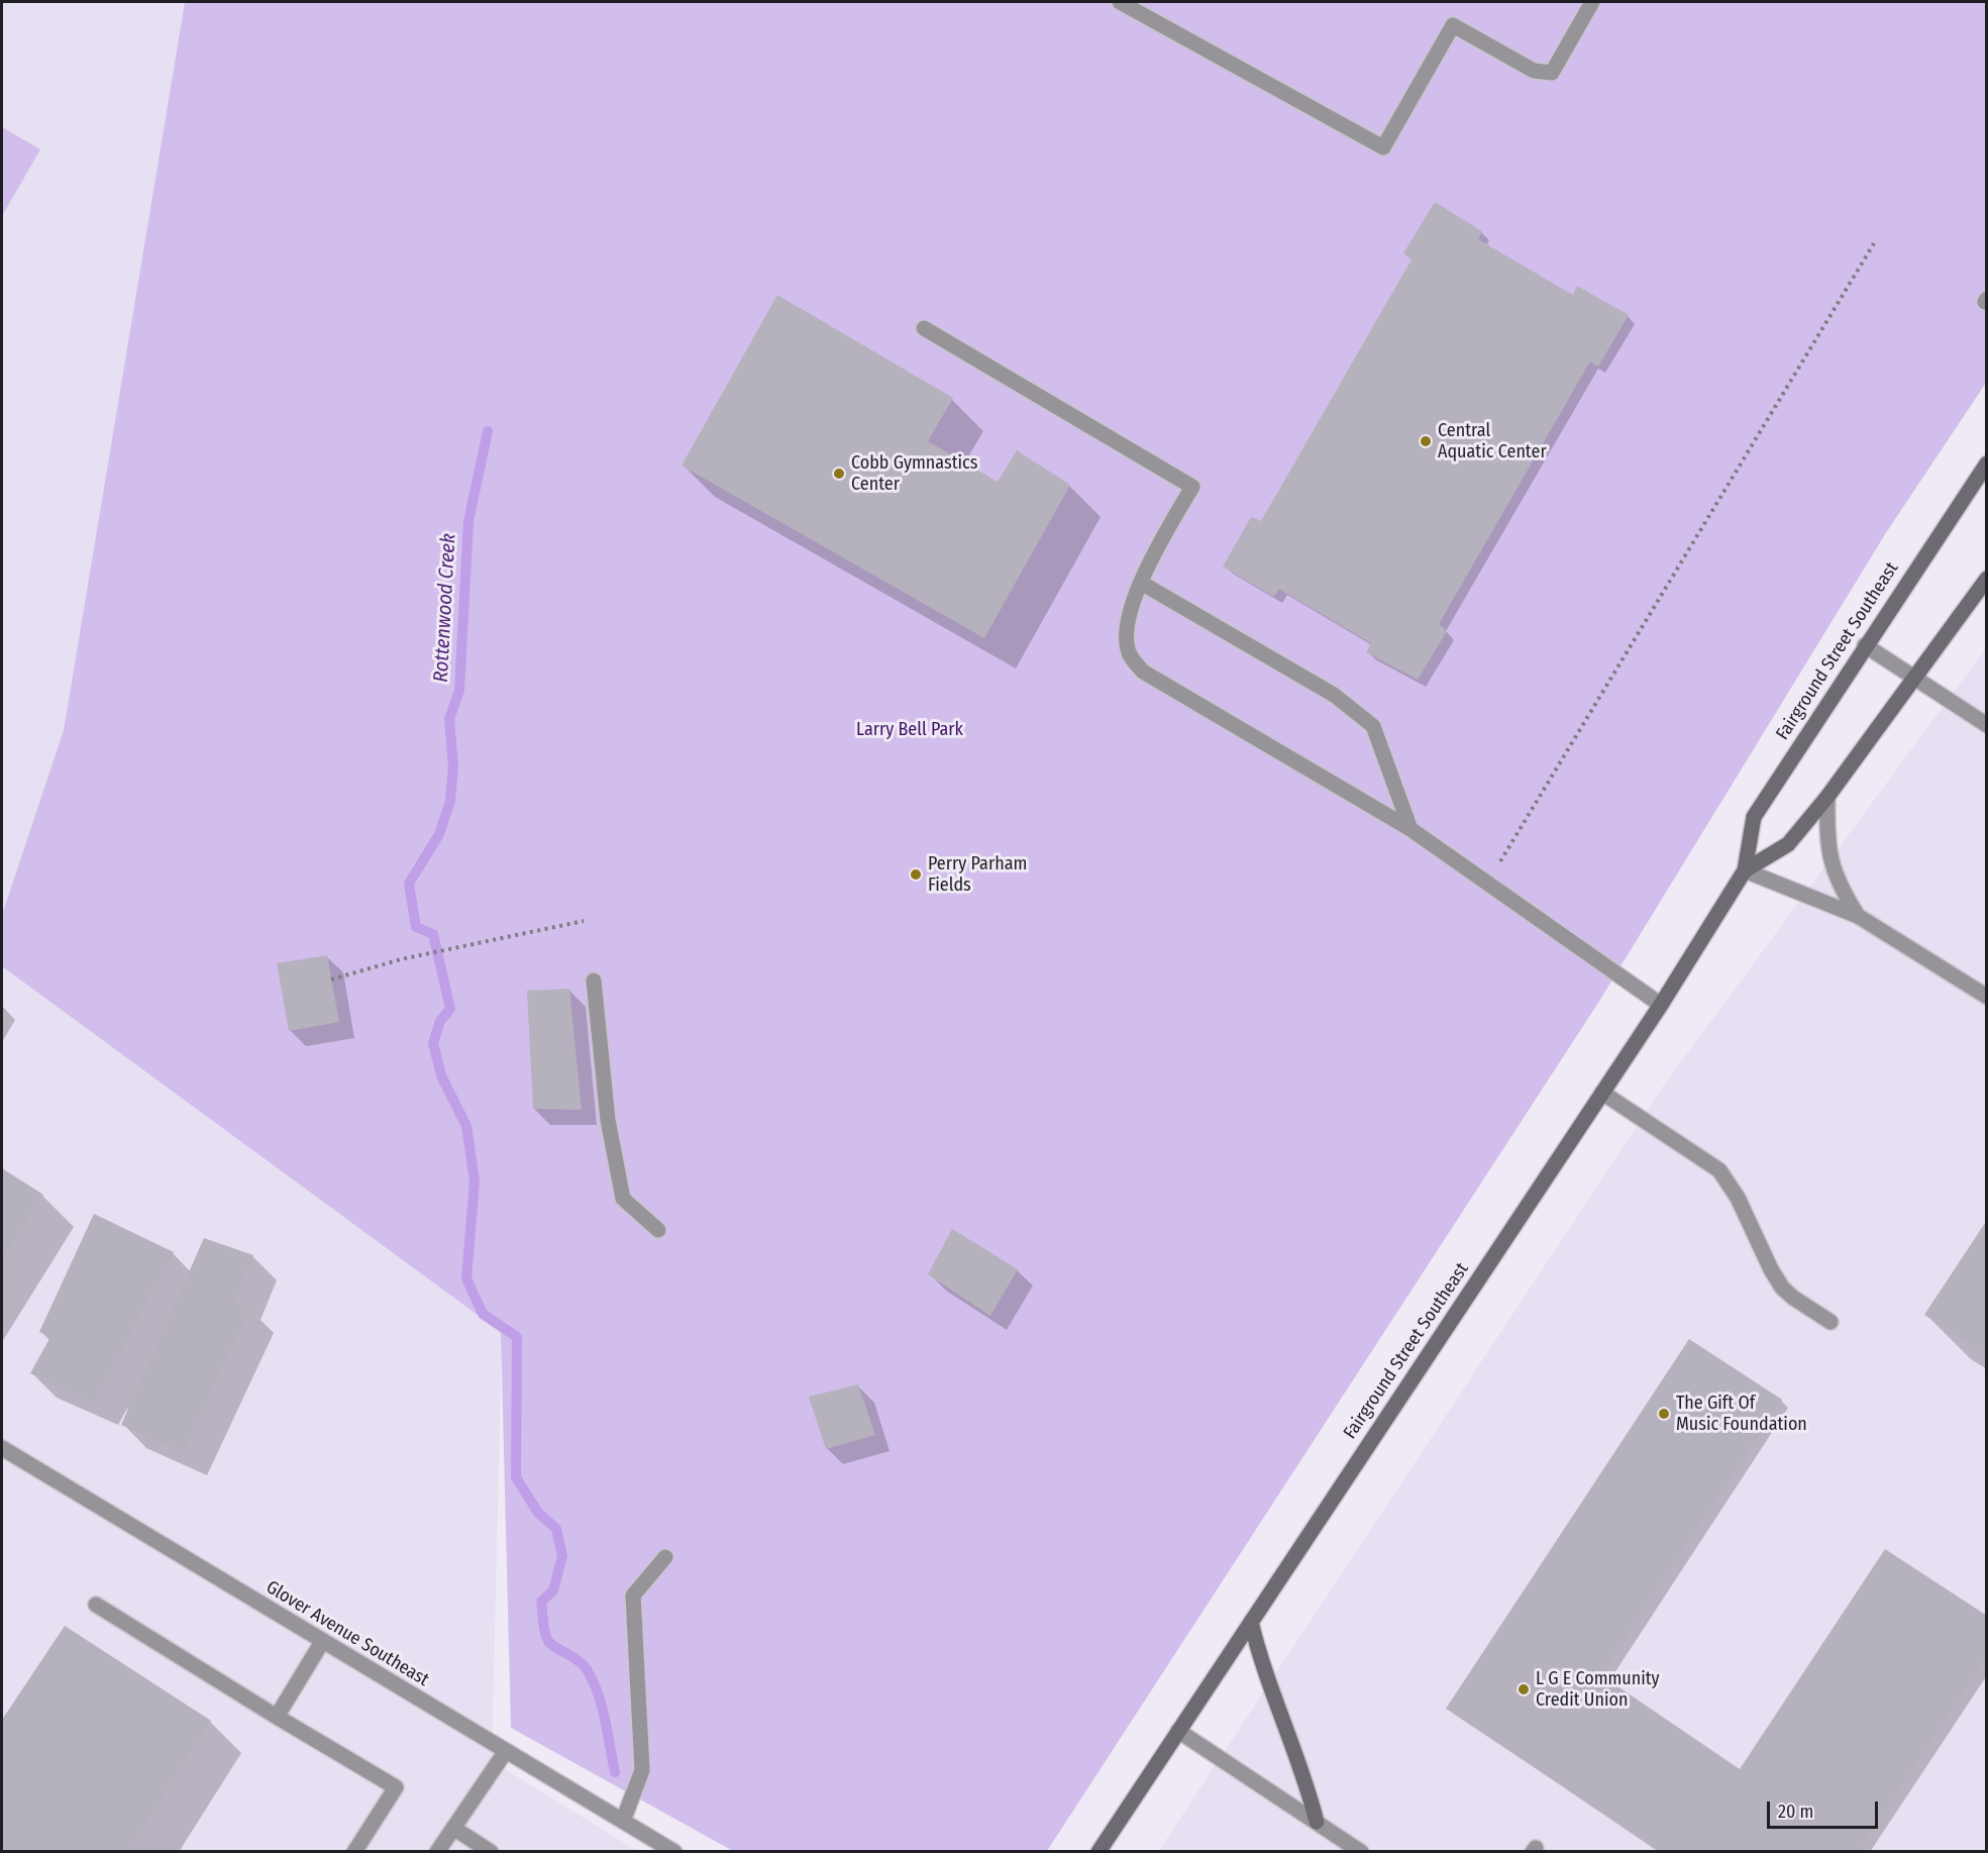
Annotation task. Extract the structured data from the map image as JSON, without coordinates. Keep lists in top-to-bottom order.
{
  "streets": {
    "main road": ["Fairground Street Southeast"],
    "street": ["Glover Avenue Southeast"]
  },
  "water": ["Rottenwood Creek"],
  "parks": ["Larry Bell Park"],
  "places": [
    "Central Aquatic Center",
    "Cobb Gymnastics Center",
    "Perry Parham Fields",
    "The Gift Of Music Foundation",
    "L G E Community Credit Union"
  ],
  "scale_bar": "20 m"
}
